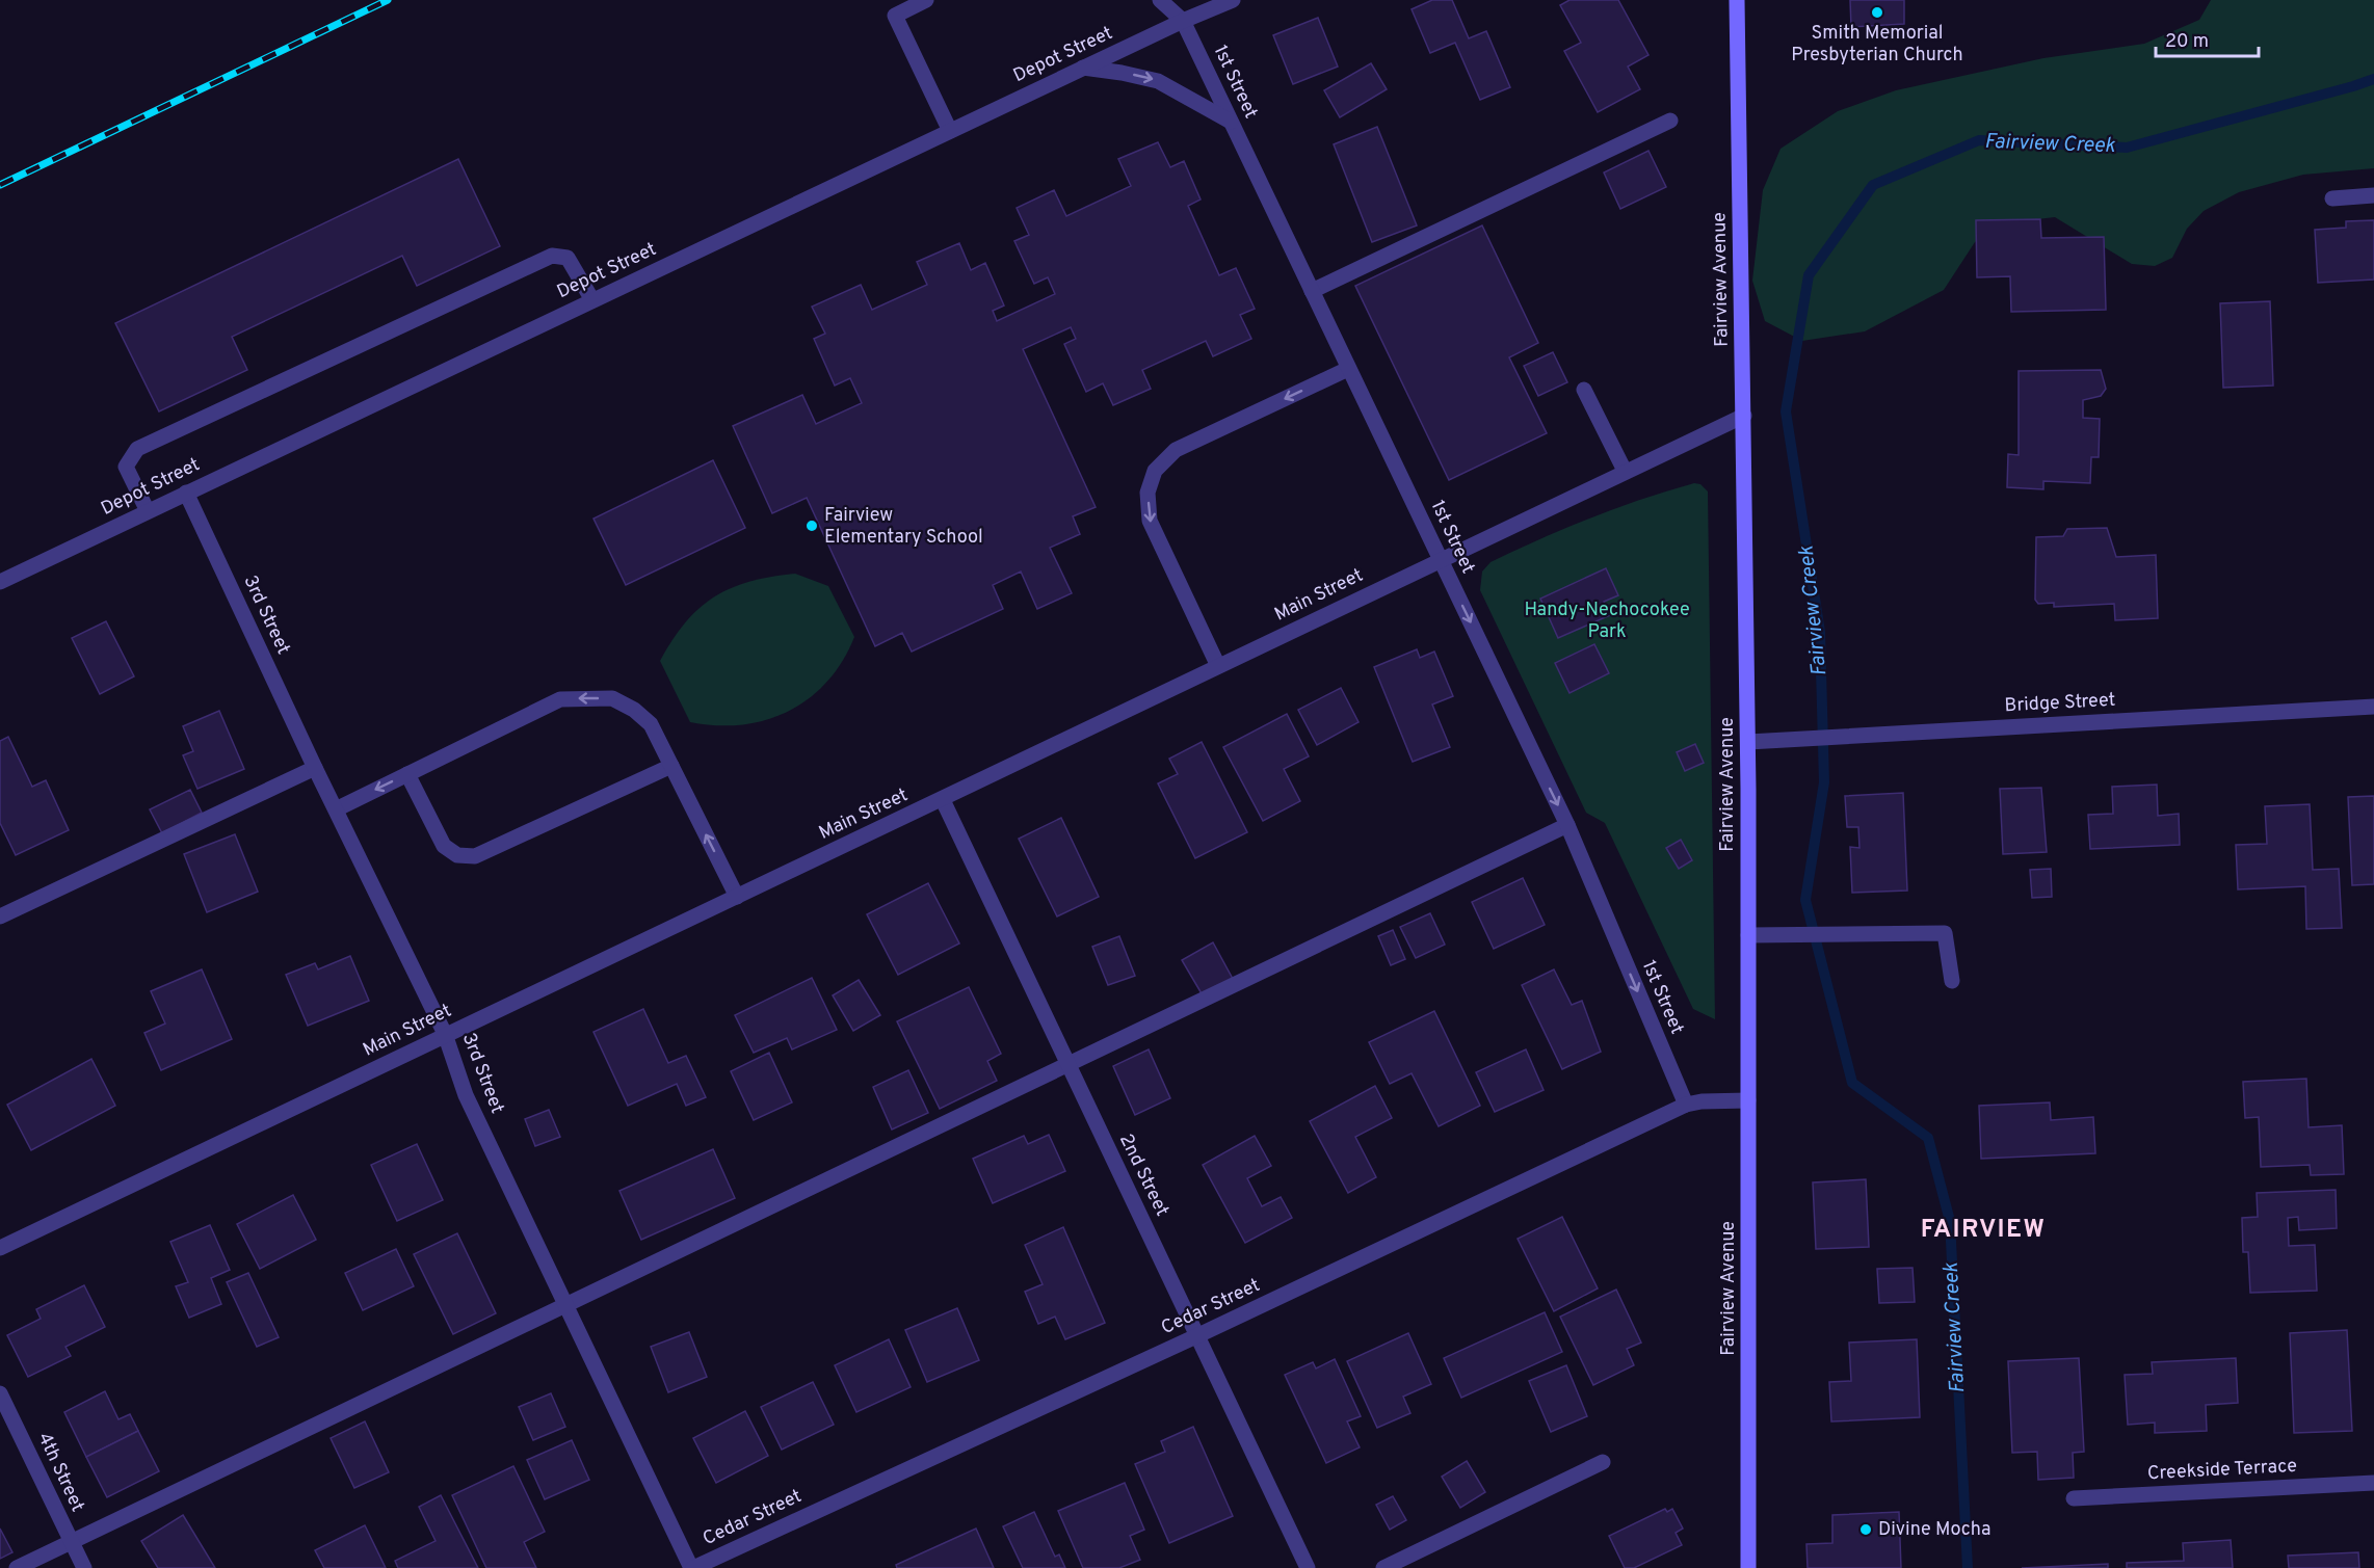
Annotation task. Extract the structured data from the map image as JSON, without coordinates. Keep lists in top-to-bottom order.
{
  "streets": {
    "main road": ["Fairview Avenue"],
    "street": [
      "Depot Street",
      "1st Street",
      "Main Street",
      "3rd Street",
      "Bridge Street",
      "2nd Street",
      "Cedar Street",
      "Creekside Terrace",
      "4th Street"
    ]
  },
  "crossings": [
    ["Depot Street", "1st Street"],
    ["Depot Street", "3rd Street"],
    ["1st Street", "Main Street"],
    ["1st Street", "Cedar Street"],
    ["Fairview Avenue", "Main Street"],
    ["Fairview Avenue", "Bridge Street"],
    ["Fairview Avenue", "Cedar Street"],
    ["Main Street", "3rd Street"],
    ["Main Street", "2nd Street"],
    ["3rd Street", "Cedar Street"],
    ["2nd Street", "Cedar Street"]
  ],
  "one_way": ["1st Street"],
  "districts": ["FAIRVIEW"],
  "water": ["Fairview Creek"],
  "parks": ["Handy-Nechocokee Park"],
  "places": ["Smith Memorial Presbyterian Church", "Fairview Elementary School", "Divine Mocha"],
  "scale_bar": "20 m"
}
